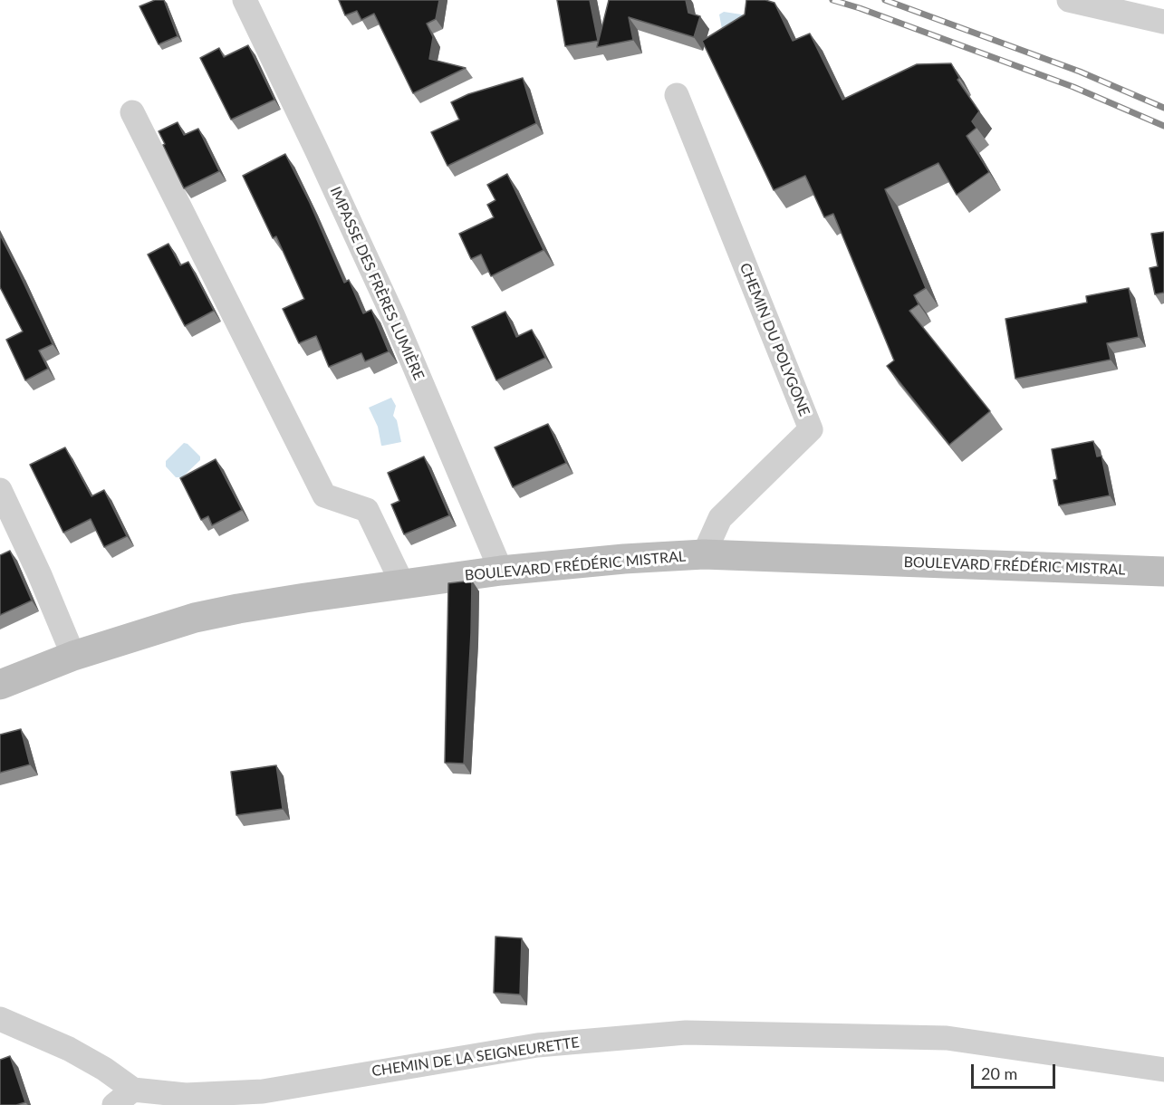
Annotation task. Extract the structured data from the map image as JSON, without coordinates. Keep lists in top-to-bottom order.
{
  "streets": {
    "main road": ["BOULEVARD FRÉDÉRIC MISTRAL"],
    "street": ["IMPASSE DES FRÈRES LUMIÈRE", "CHEMIN DU POLYGONE", "CHEMIN DE LA SEIGNEURETTE"]
  },
  "crossings": [
    ["IMPASSE DES FRÈRES LUMIÈRE", "BOULEVARD FRÉDÉRIC MISTRAL"],
    ["CHEMIN DU POLYGONE", "BOULEVARD FRÉDÉRIC MISTRAL"]
  ],
  "scale_bar": "20 m"
}
